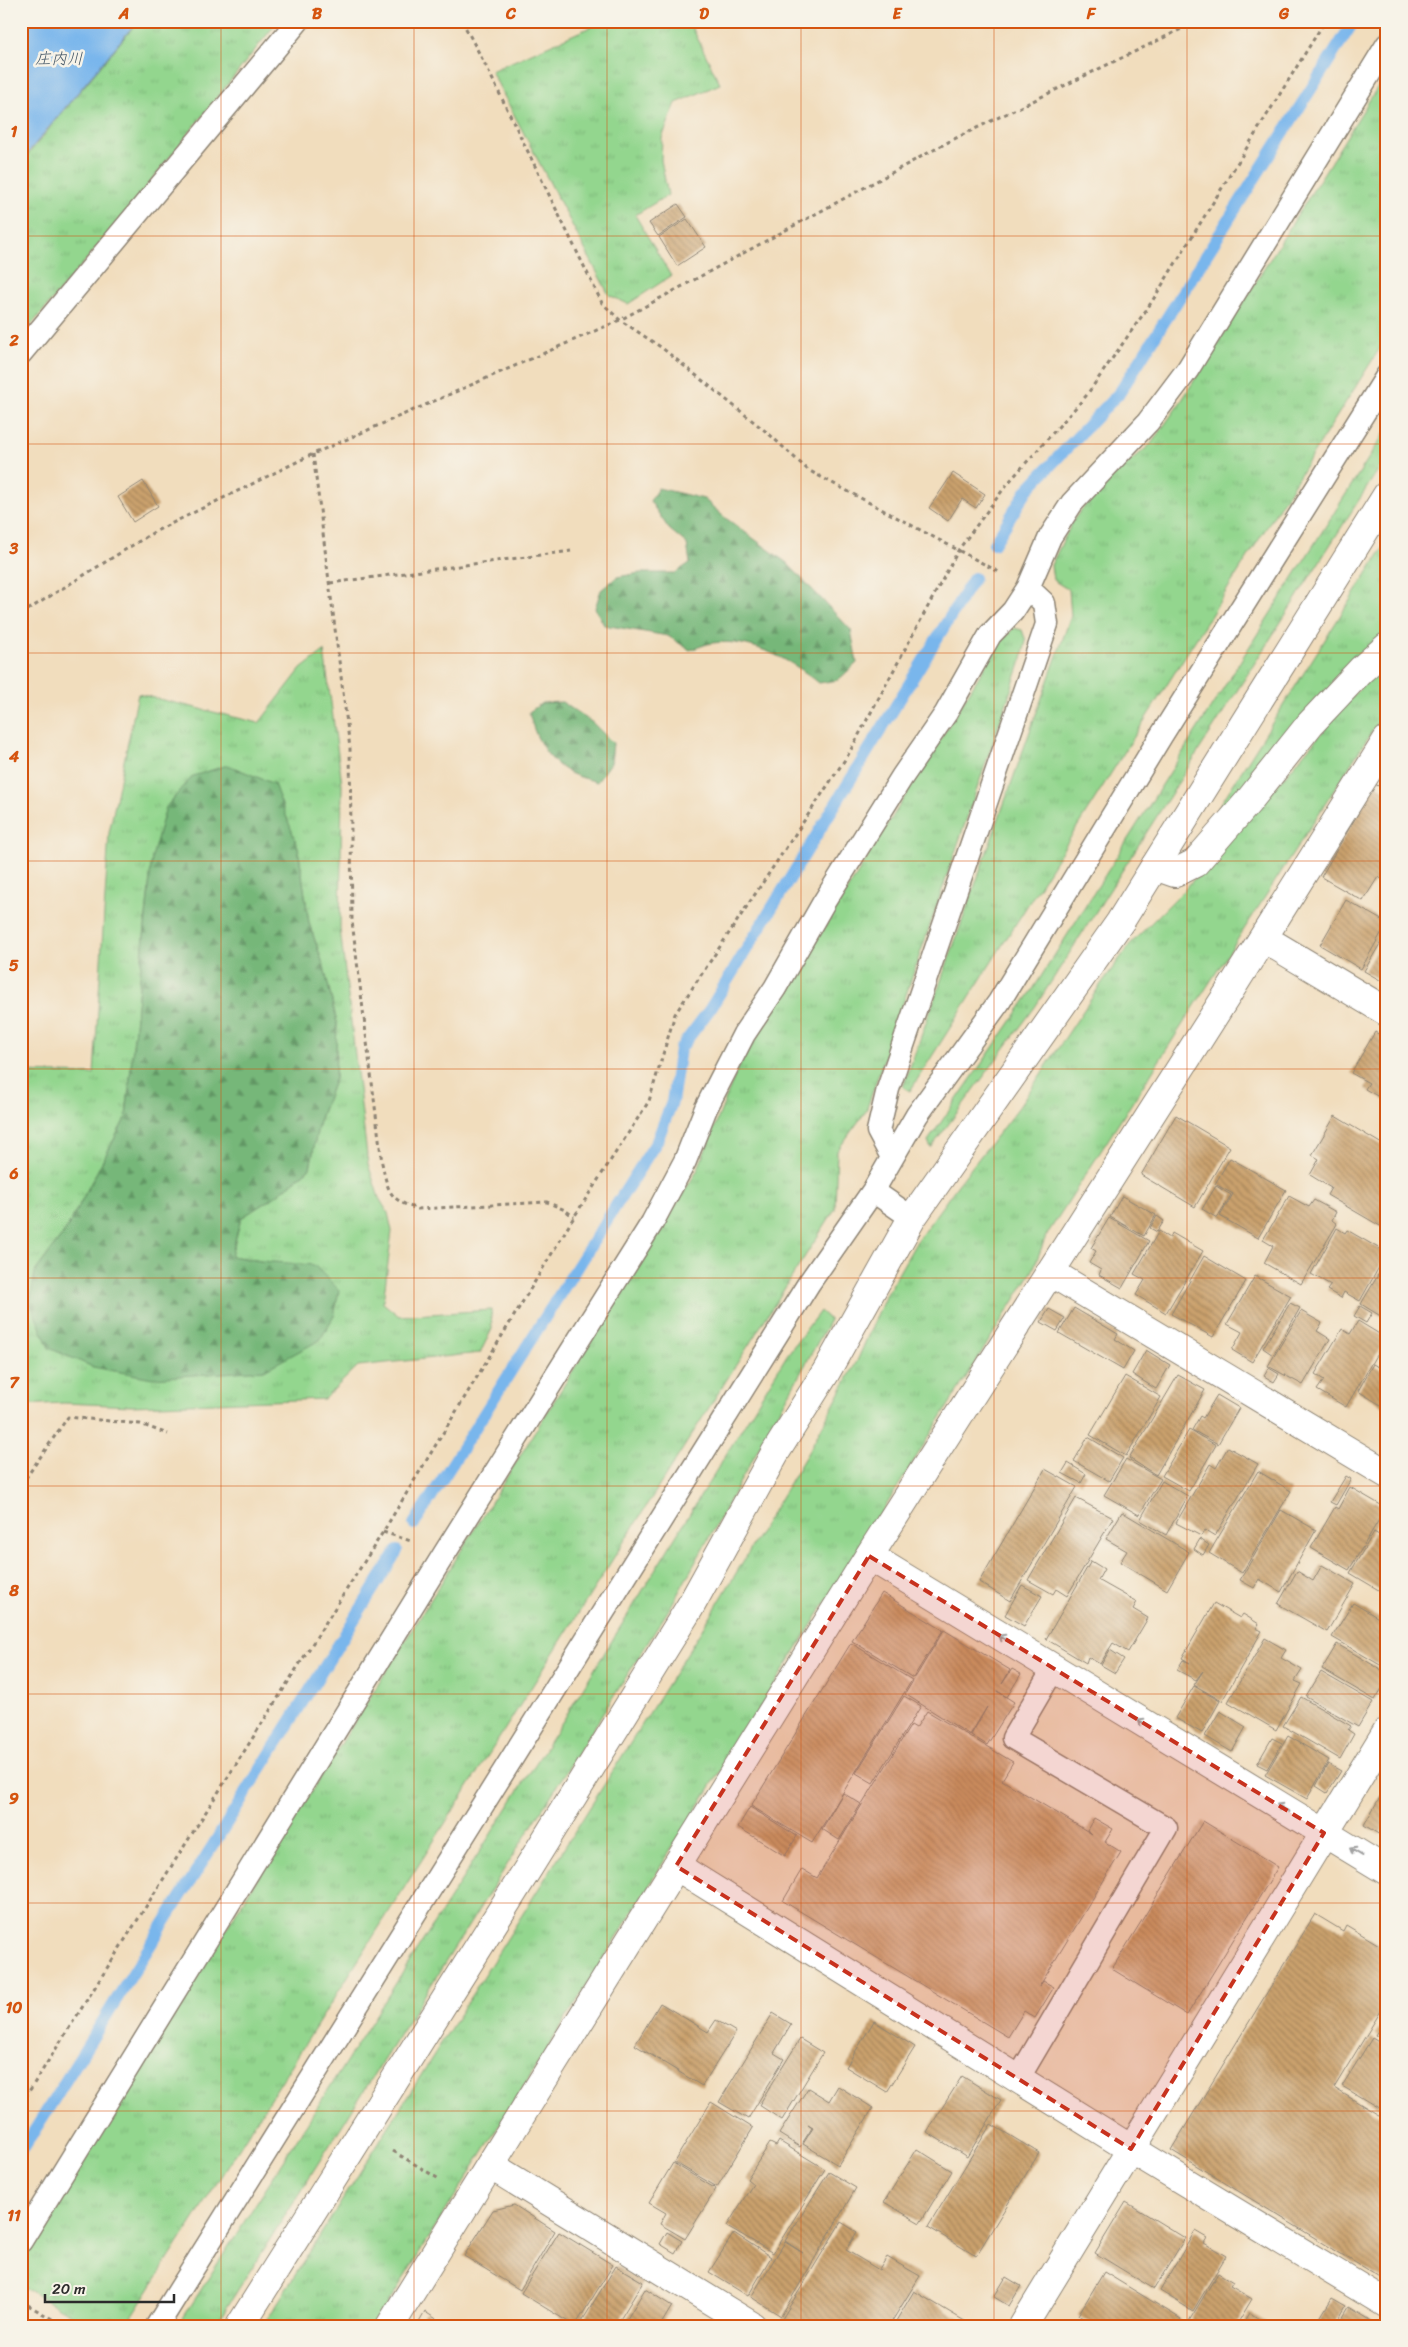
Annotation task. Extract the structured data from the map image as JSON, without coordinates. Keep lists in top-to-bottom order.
{
  "water": ["庄内川"],
  "scale_bar": "20 m",
  "grid": {
    "columns": [
      "A",
      "B",
      "C",
      "D",
      "E",
      "F",
      "G"
    ],
    "rows": [
      "1",
      "2",
      "3",
      "4",
      "5",
      "6",
      "7",
      "8",
      "9",
      "10",
      "11"
    ]
  }
}
